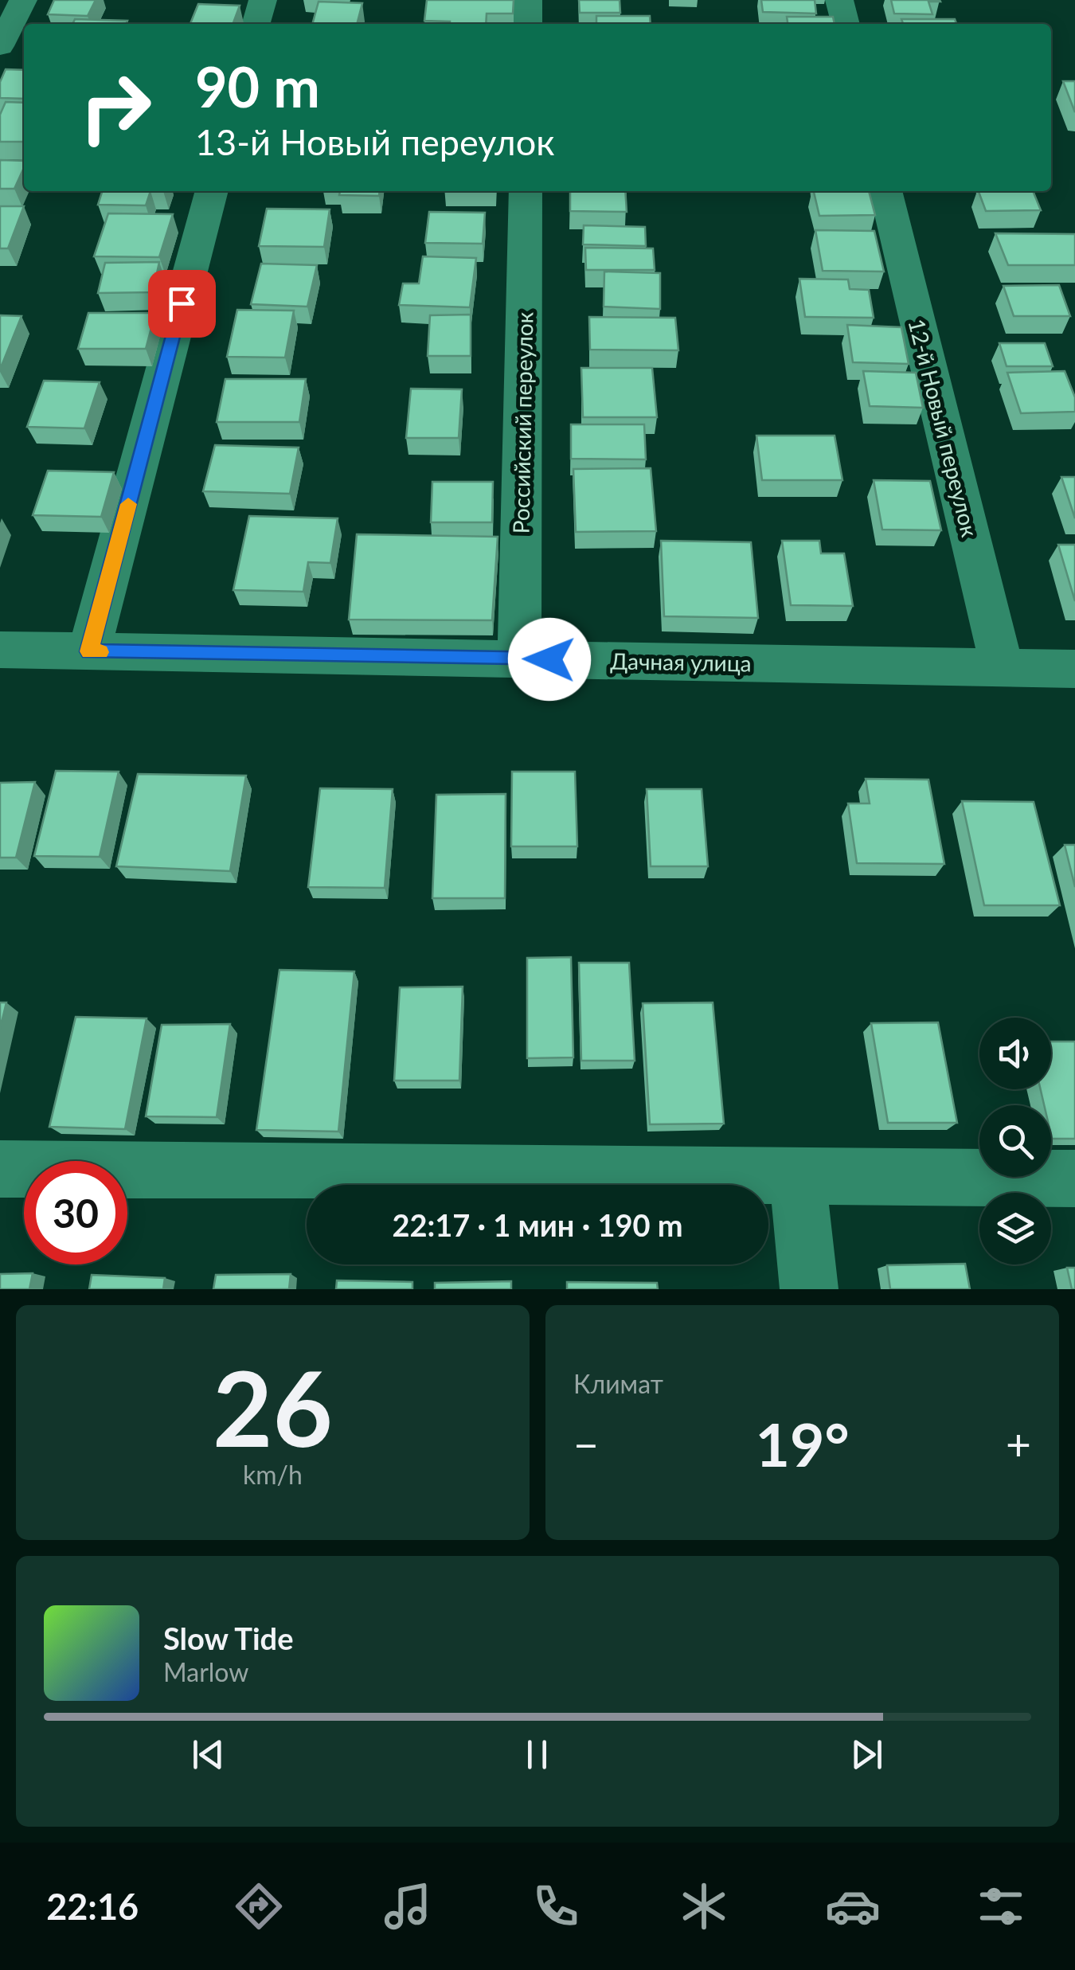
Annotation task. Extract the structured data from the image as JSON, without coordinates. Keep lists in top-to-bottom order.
{
  "streets": {
    "street": ["Российский переулок", "12-й Новый переулок", "Дачная улица"]
  },
  "crossings": [
    ["Российский переулок", "Дачная улица"],
    ["12-й Новый переулок", "Дачная улица"]
  ],
  "page": {
    "turn": ["90 m", "13-й Новый переулок"],
    "limit": "30",
    "trip": "22:17 · 1 мин · 190 m",
    "tile": [
      ["26", "km/h"],
      "Климат"
    ],
    "heat": ["−", "19°", "+"],
    "song": ["Slow Tide", "Marlow"],
    "tabs": "22:16"
  }
}
